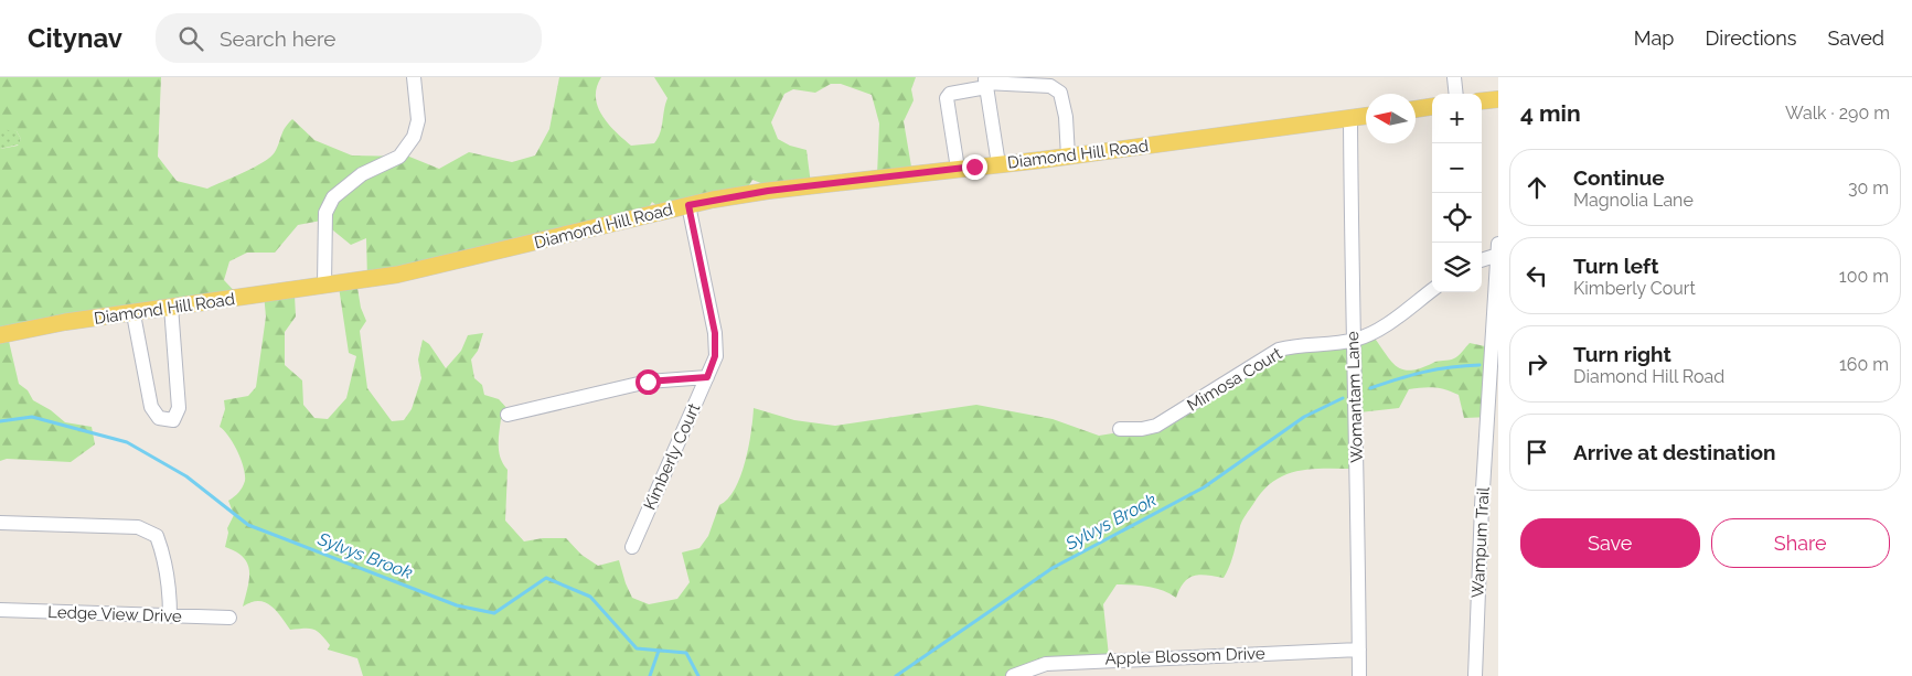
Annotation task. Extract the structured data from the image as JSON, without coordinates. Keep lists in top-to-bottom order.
{
  "streets": {
    "main road": ["Diamond Hill Road"],
    "street": [
      "Mimosa Court",
      "Womantam Lane",
      "Kimberly Court",
      "Wampum Trail",
      "Ledge View Drive",
      "Apple Blossom Drive"
    ]
  },
  "crossings": [
    ["Diamond Hill Road", "Womantam Lane"],
    ["Diamond Hill Road", "Kimberly Court"],
    ["Mimosa Court", "Womantam Lane"],
    ["Womantam Lane", "Apple Blossom Drive"]
  ],
  "water": ["Sylvys Brook"],
  "north": "left",
  "page": {
    "header": "Citynav",
    "search": "Search here",
    "nav": ["Map", "Directions", "Saved"],
    "heading": ["4 min", "Walk · 290 m"],
    "map_buttons": ["+", "−"],
    "list": [
      ["Continue", "Magnolia Lane", "30 m"],
      ["Turn left", "Kimberly Court", "100 m"],
      ["Turn right", "Diamond Hill Road", "160 m"],
      "Arrive at destination"
    ],
    "buttons": ["Save", "Share"]
  }
}
